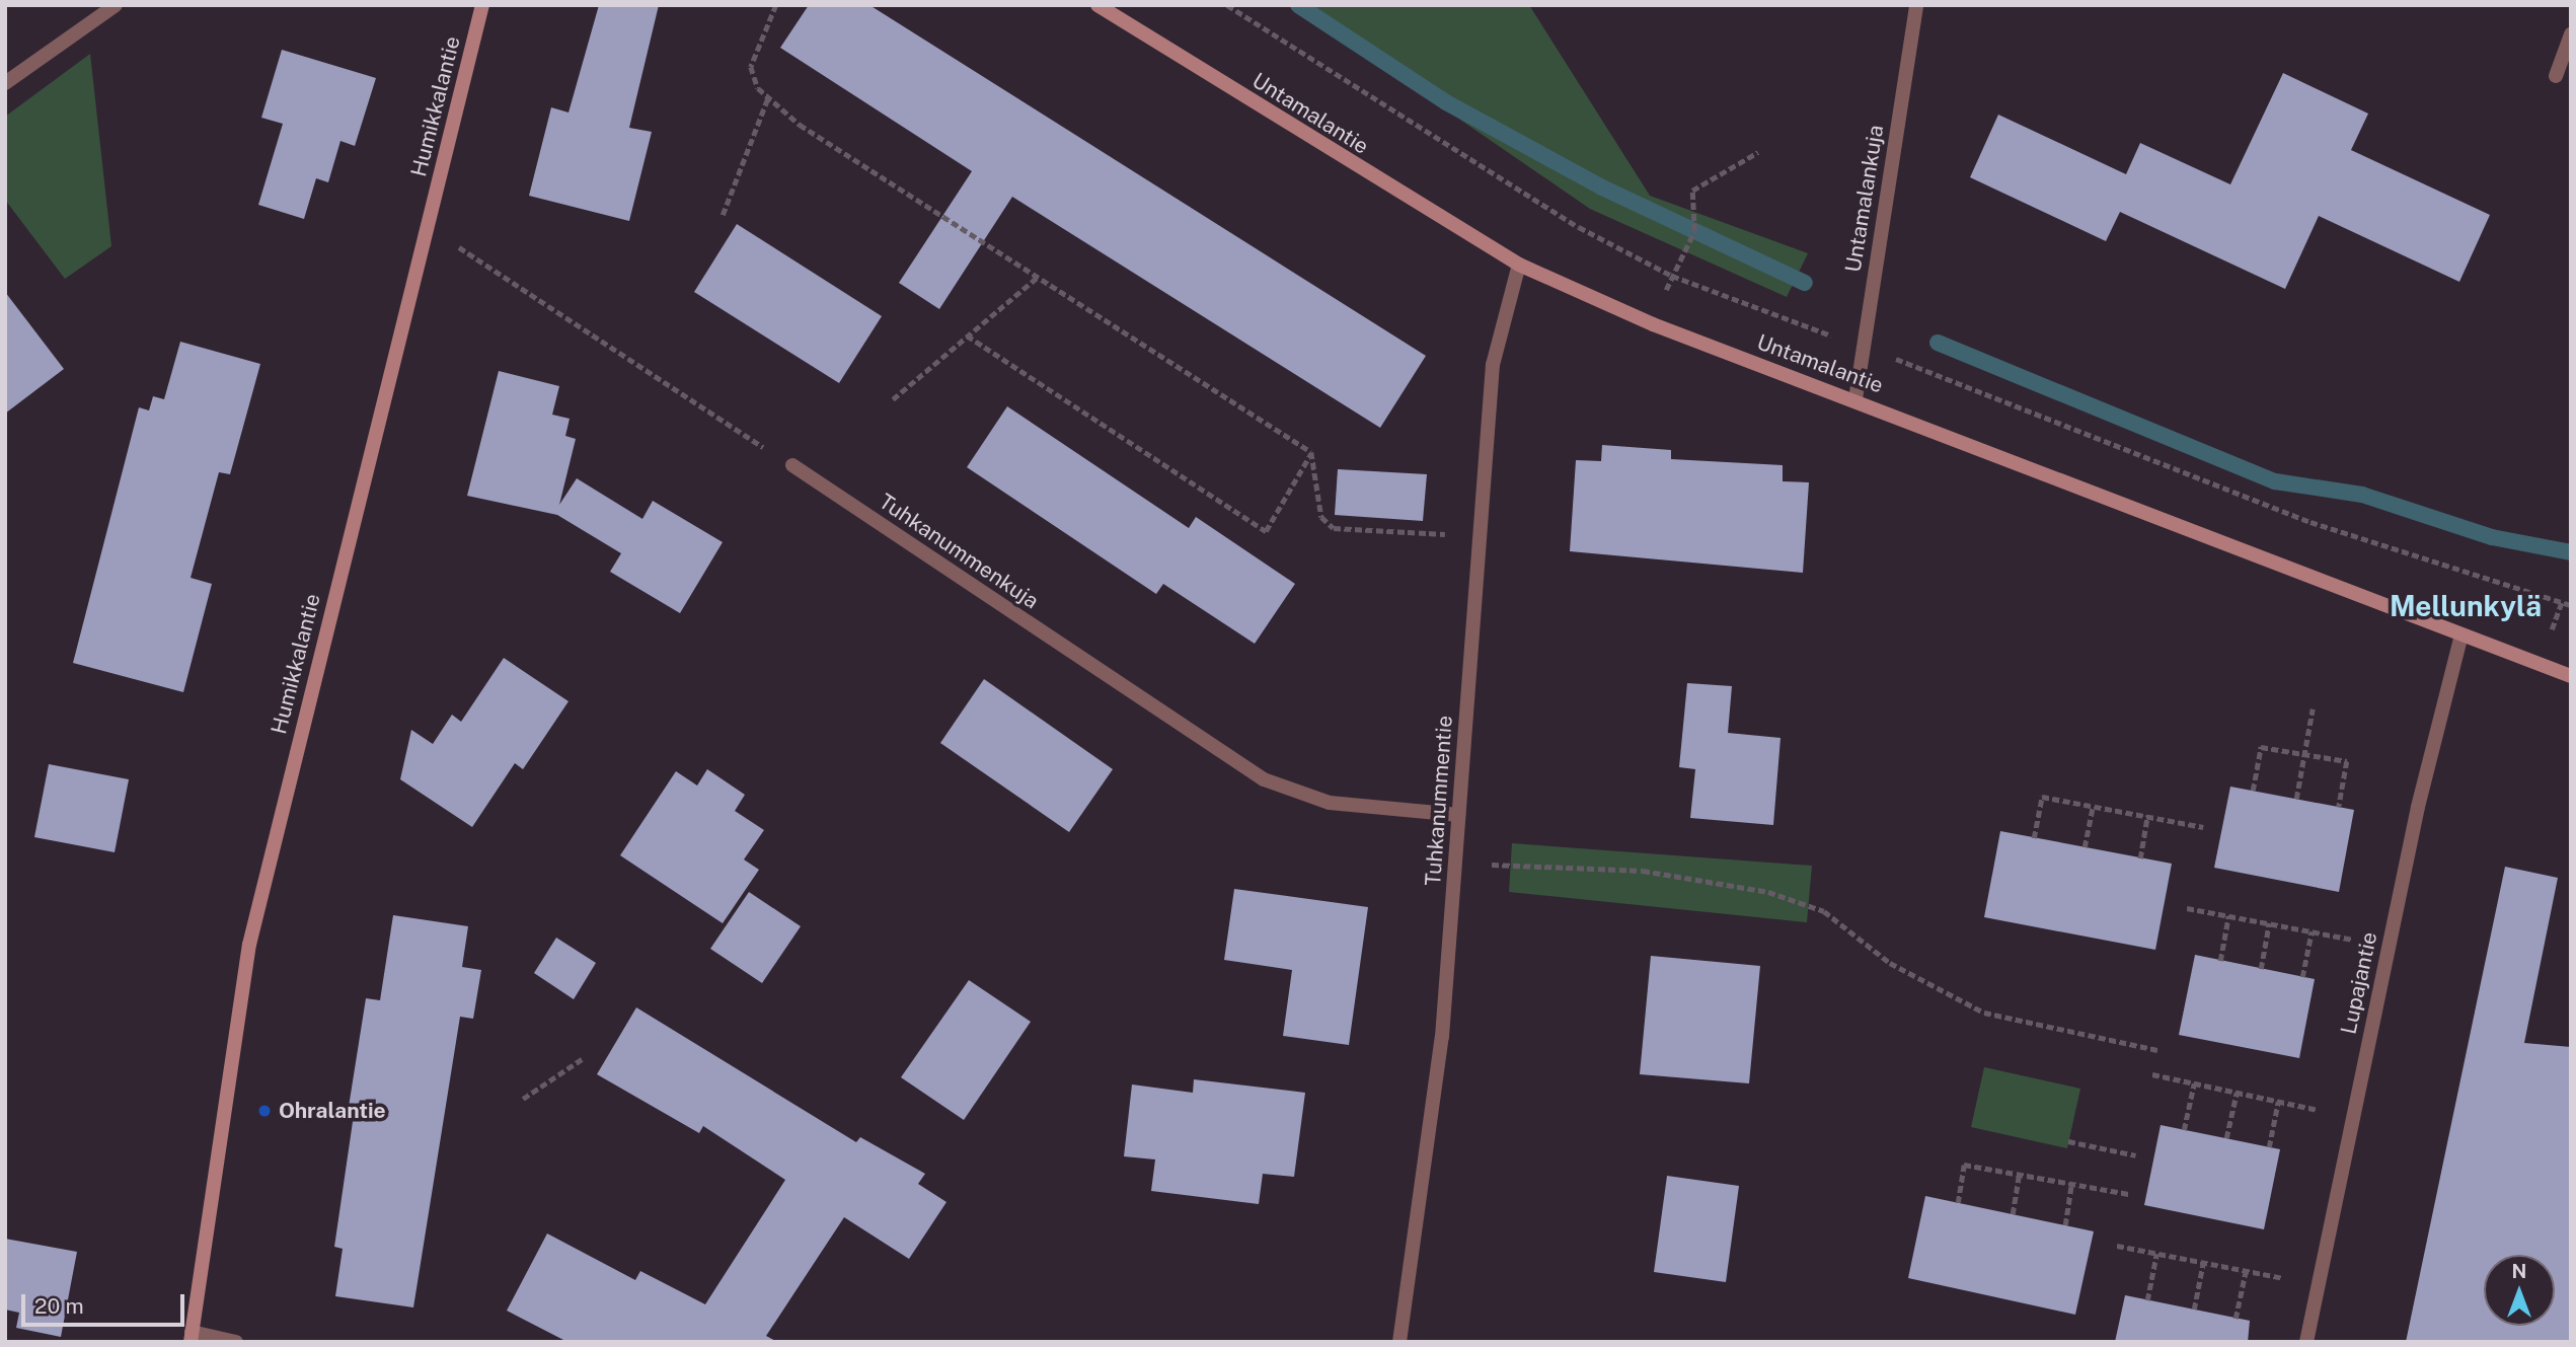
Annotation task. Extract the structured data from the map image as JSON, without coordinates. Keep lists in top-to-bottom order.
{
  "streets": {
    "street": [
      "Humikkalantie",
      "Untamalantie",
      "Untamalankuja",
      "Tuhkanummenkuja",
      "Tuhkanummentie",
      "Lupajantie"
    ]
  },
  "crossings": [
    ["Untamalantie", "Untamalankuja"],
    ["Untamalantie", "Tuhkanummentie"],
    ["Untamalantie", "Lupajantie"],
    ["Tuhkanummenkuja", "Tuhkanummentie"]
  ],
  "districts": ["Mellunkylä"],
  "places": ["Ohralantie"],
  "scale_bar": "20 m",
  "north": "top"
}
